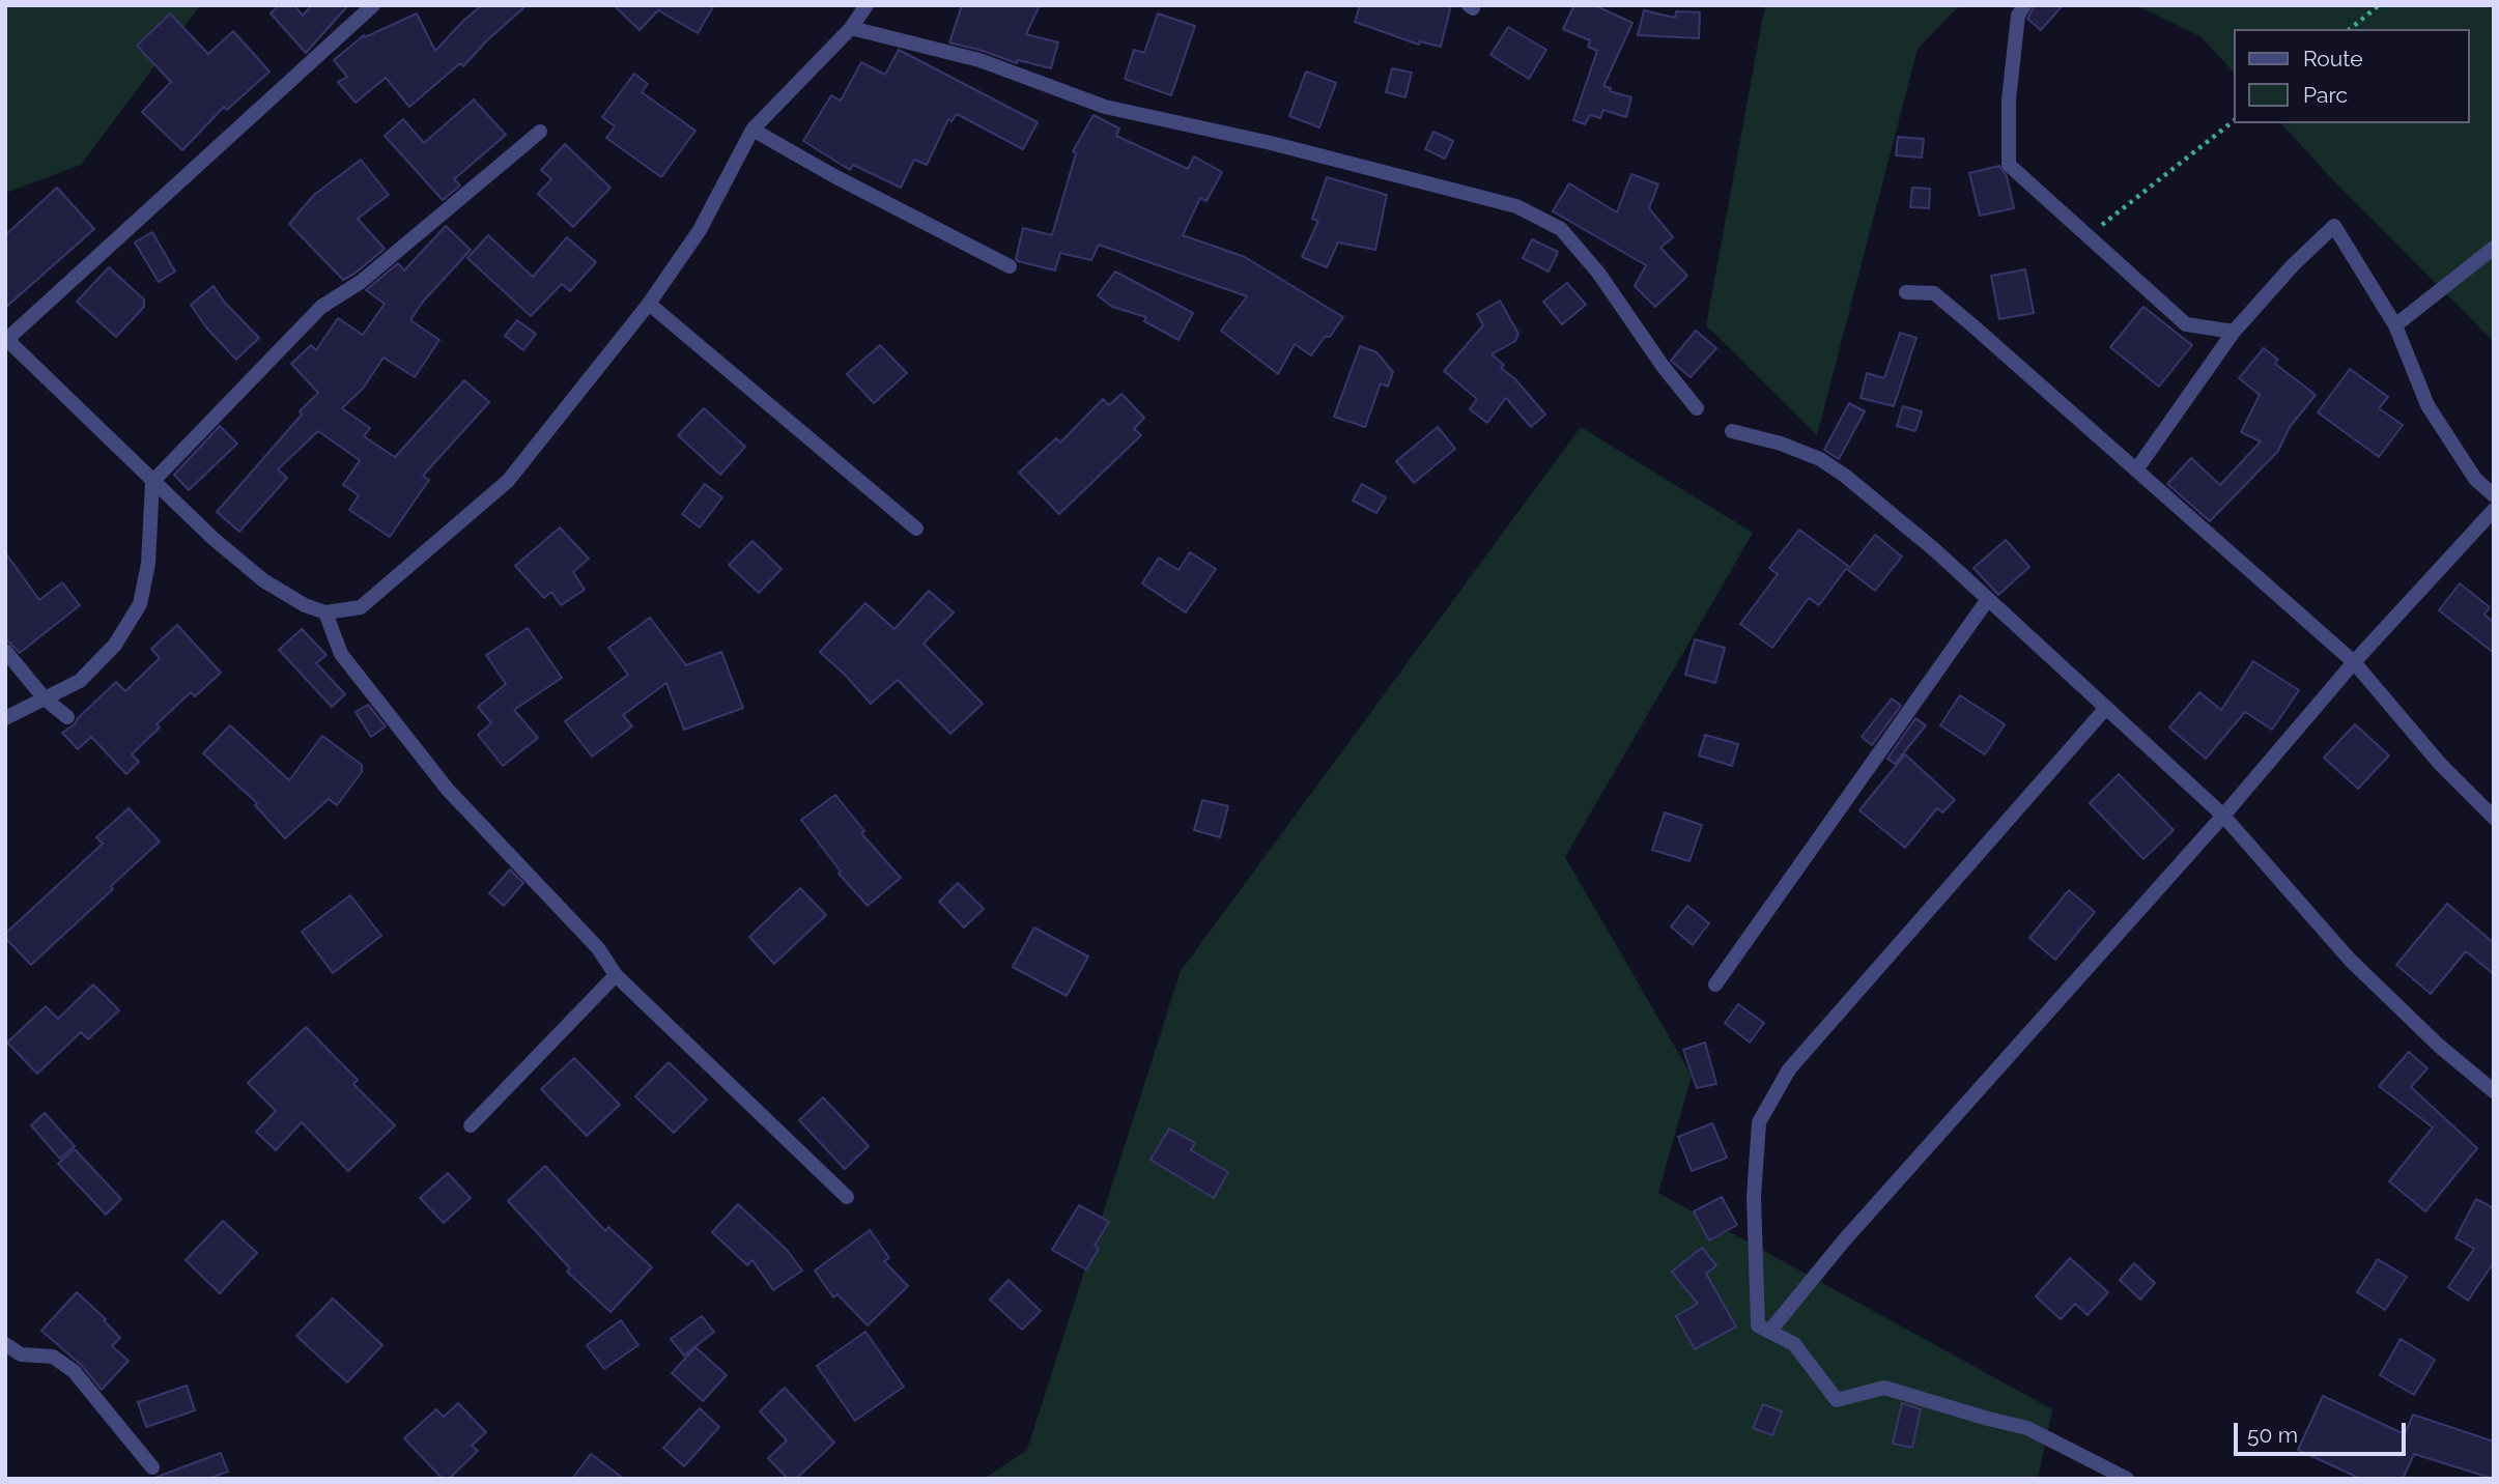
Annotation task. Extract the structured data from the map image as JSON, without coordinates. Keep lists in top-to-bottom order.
{
  "legend": ["Route", "Parc"],
  "scale_bar": "50 m"
}
